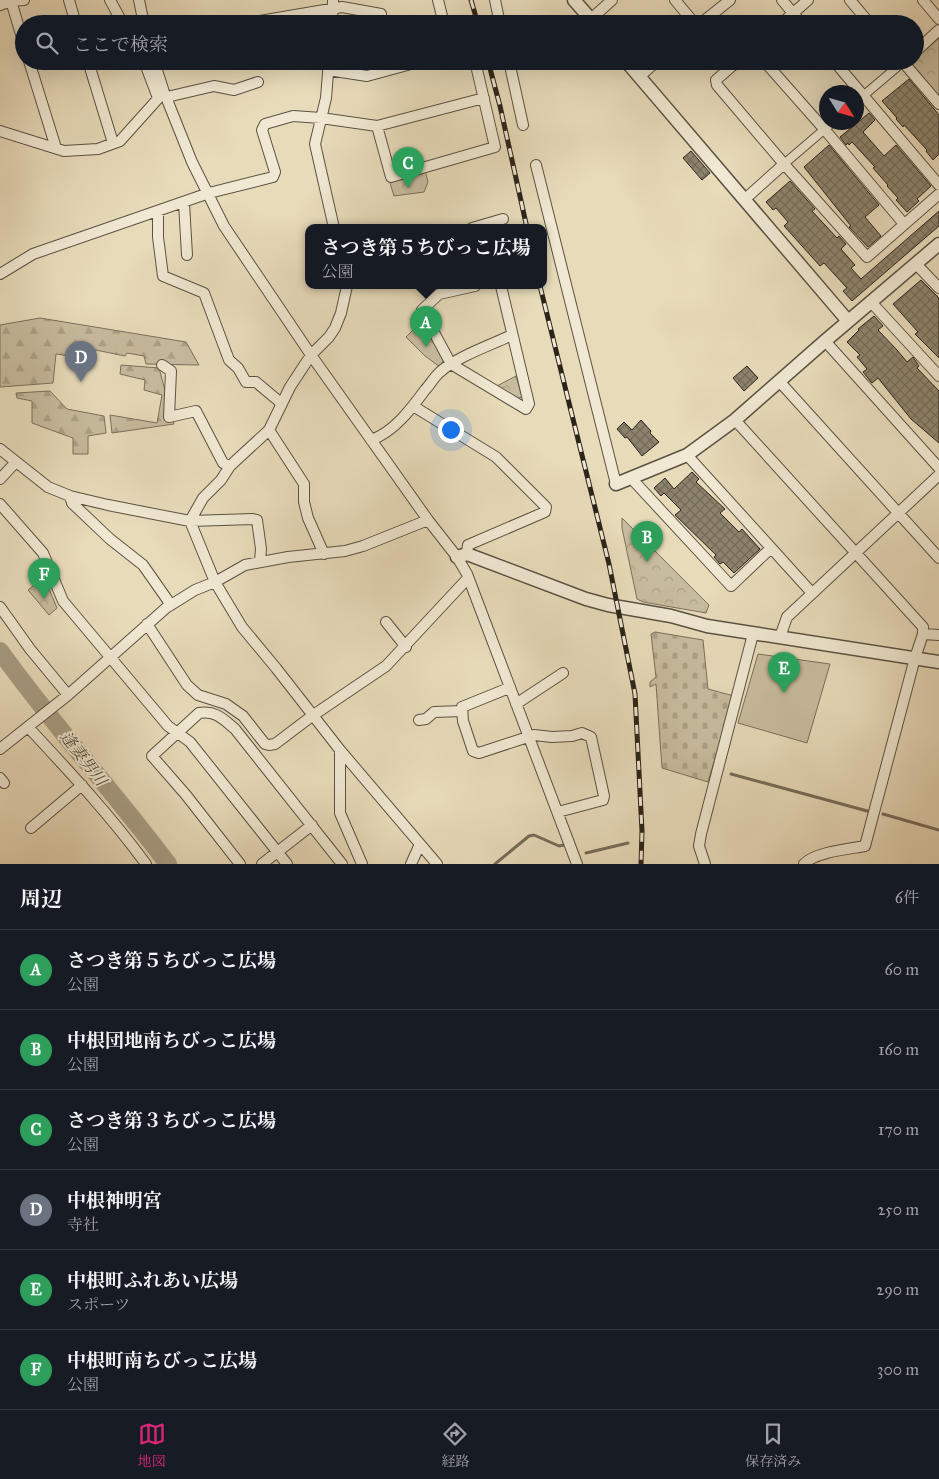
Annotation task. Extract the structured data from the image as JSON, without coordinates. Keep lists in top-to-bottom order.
{
  "water": ["逢妻男川"],
  "north": "bottom right",
  "page": {
    "search": "ここで検索",
    "pins": [
      "C",
      "A",
      "D",
      "B",
      "F",
      "E"
    ],
    "popup": ["さつき第５ちびっこ広場", "公園"],
    "heading": ["周辺", "6件"],
    "list": [
      {
        "mark": "A",
        "name": "さつき第５ちびっこ広場",
        "note": "公園",
        "value": "60 m"
      },
      {
        "mark": "B",
        "name": "中根団地南ちびっこ広場",
        "note": "公園",
        "value": "160 m"
      },
      {
        "mark": "C",
        "name": "さつき第３ちびっこ広場",
        "note": "公園",
        "value": "170 m"
      },
      {
        "mark": "D",
        "name": "中根神明宮",
        "note": "寺社",
        "value": "250 m"
      },
      {
        "mark": "E",
        "name": "中根町ふれあい広場",
        "note": "スポーツ",
        "value": "290 m"
      },
      {
        "mark": "F",
        "name": "中根町南ちびっこ広場",
        "note": "公園",
        "value": "300 m"
      }
    ],
    "nav": ["地図", "経路", "保存済み"]
  }
}
